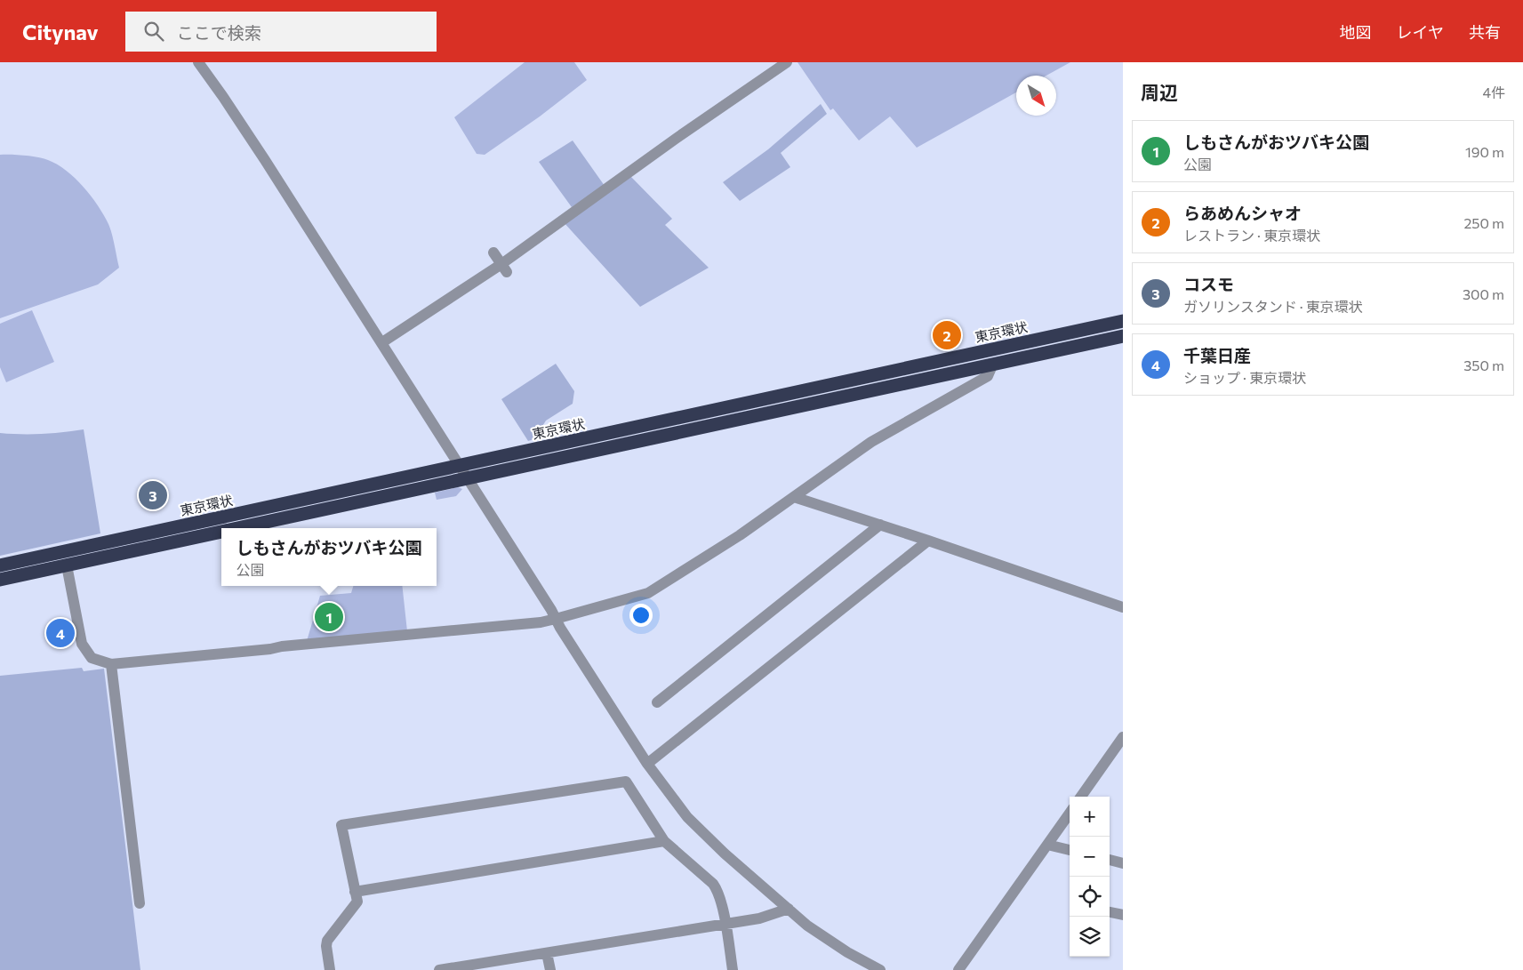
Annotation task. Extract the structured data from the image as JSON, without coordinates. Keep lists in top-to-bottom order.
{
  "streets": {
    "highway": ["東京環状"]
  },
  "north": "bottom right",
  "page": {
    "header": "Citynav",
    "search": "ここで検索",
    "nav": ["地図", "レイヤ", "共有"],
    "heading": ["周辺", "4件"],
    "list": [
      {
        "mark": "1",
        "name": "しもさんがおツバキ公園",
        "note": "公園",
        "value": "190 m"
      },
      {
        "mark": "2",
        "name": "らあめんシャオ",
        "note": "レストラン · 東京環状",
        "value": "250 m"
      },
      {
        "mark": "3",
        "name": "コスモ",
        "note": "ガソリンスタンド · 東京環状",
        "value": "300 m"
      },
      {
        "mark": "4",
        "name": "千葉日産",
        "note": "ショップ · 東京環状",
        "value": "350 m"
      }
    ],
    "pins": [
      "2",
      "3",
      "1",
      "4"
    ],
    "popup": ["しもさんがおツバキ公園", "公園"],
    "map_buttons": ["+", "−"]
  }
}
